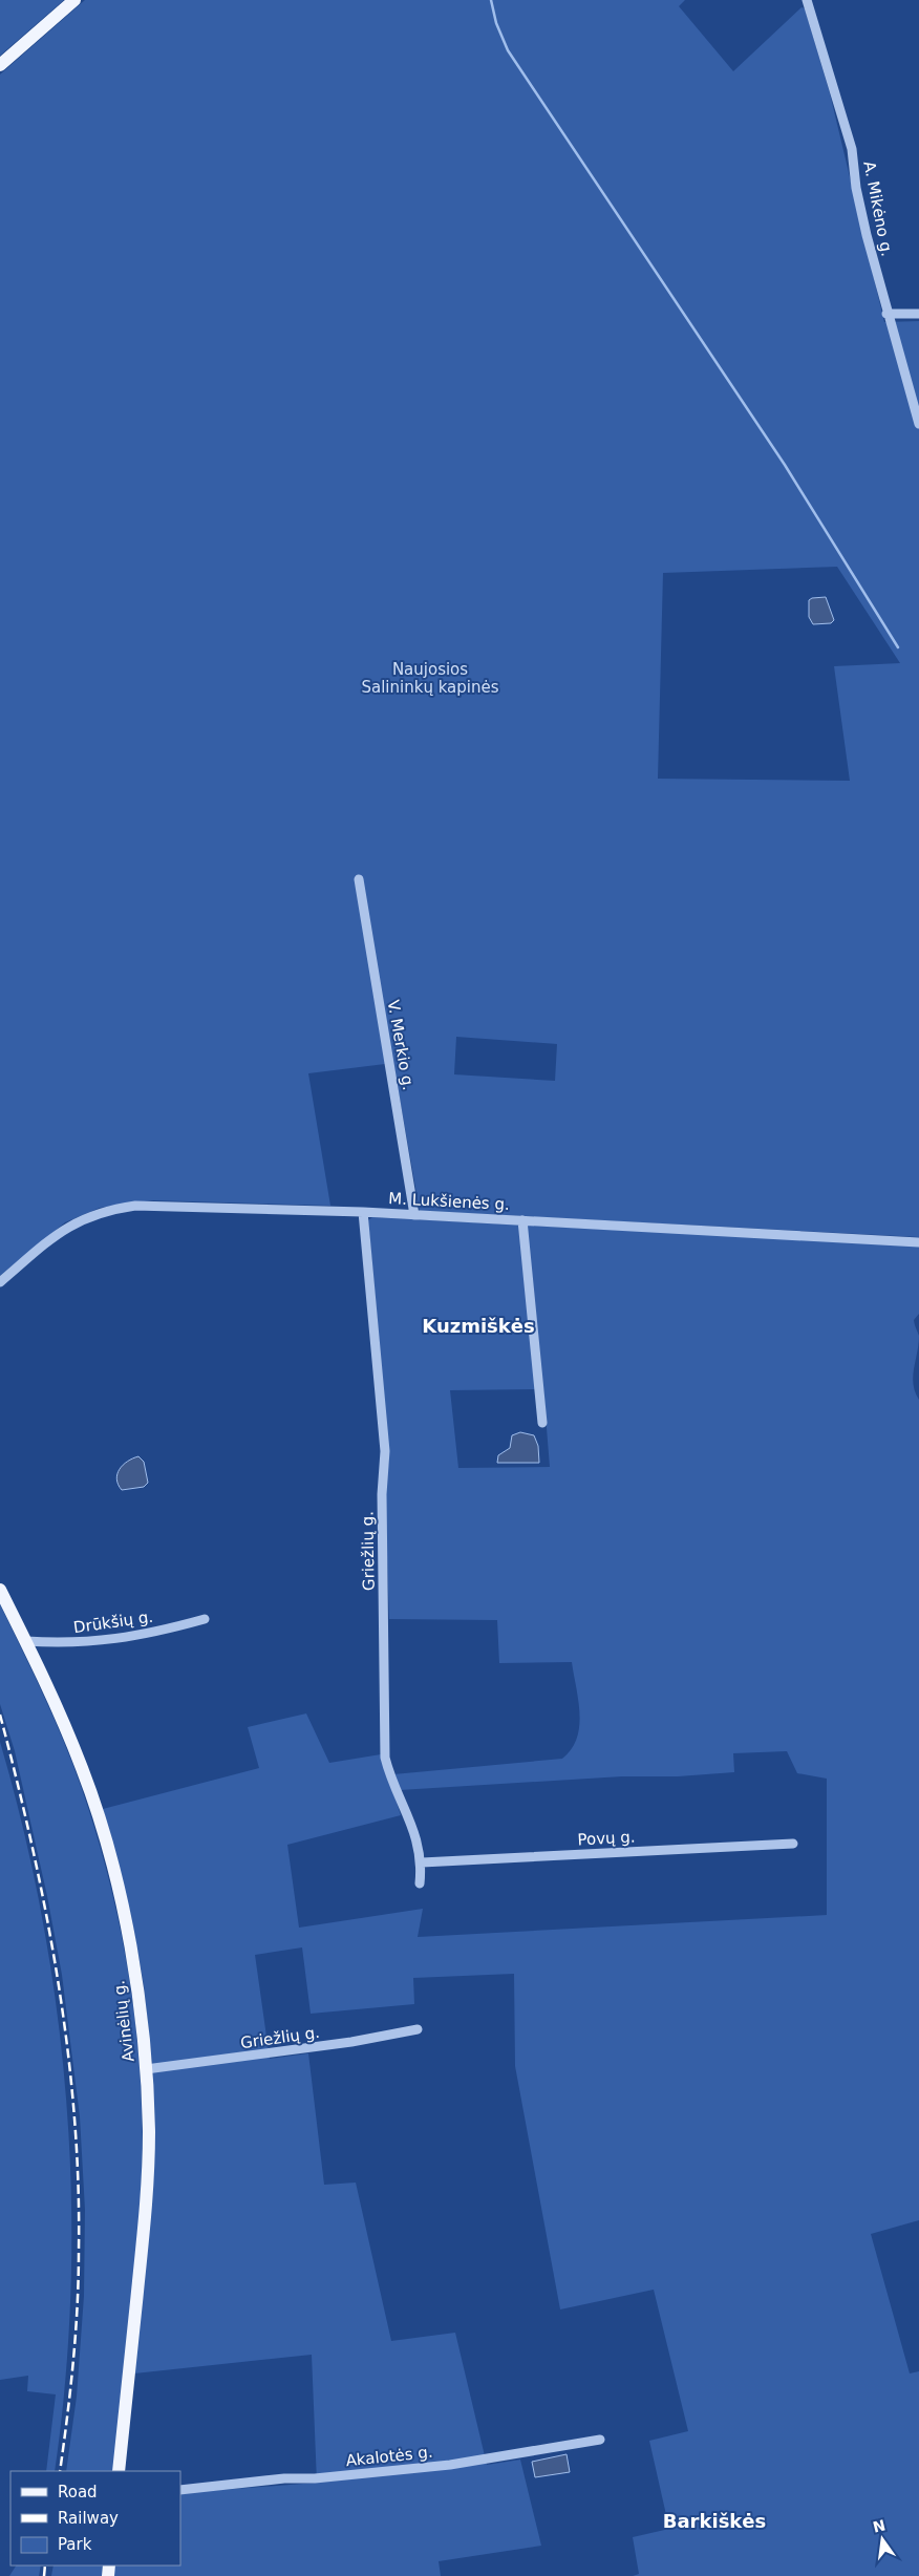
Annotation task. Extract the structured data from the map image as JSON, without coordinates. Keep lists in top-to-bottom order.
{
  "streets": {
    "main road": ["Avinėlių g."],
    "street": [
      "A. Mikėno g.",
      "V. Merkio g.",
      "M. Lukšienės g.",
      "Griežlių g.",
      "Drūkšių g.",
      "Povų g.",
      "Akalotės g."
    ]
  },
  "crossings": [
    ["V. Merkio g.", "M. Lukšienės g."],
    ["M. Lukšienės g.", "Griežlių g."],
    ["Griežlių g.", "Povų g."],
    ["Griežlių g.", "Avinėlių g."],
    ["Drūkšių g.", "Avinėlių g."]
  ],
  "districts": ["Kuzmiškės", "Barkiškės"],
  "parks": ["Naujosios Salininkų kapinės"],
  "legend": ["Road", "Railway", "Park"],
  "north": "top"
}
